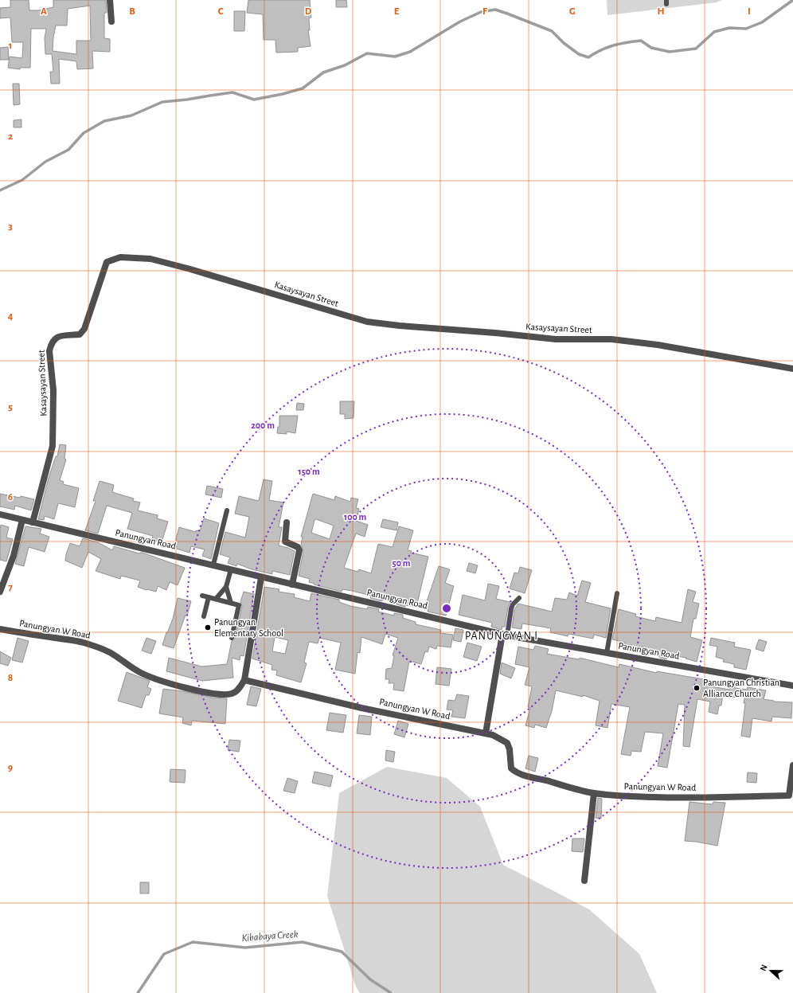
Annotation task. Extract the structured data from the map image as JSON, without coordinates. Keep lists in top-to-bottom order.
{
  "streets": {
    "street": ["Kasaysayan Street", "Panungyan Road", "Panungyan W Road"]
  },
  "crossings": [
    ["Kasaysayan Street", "Panungyan Road"]
  ],
  "districts": ["PANUNGYAN I"],
  "water": ["Kibabaya Creek"],
  "places": ["Panungyan Elementary School", "Panungyan Christian Alliance Church"],
  "north": "left",
  "grid": {
    "columns": [
      "A",
      "B",
      "C",
      "D",
      "E",
      "F",
      "G",
      "H",
      "I"
    ],
    "rows": [
      "1",
      "2",
      "3",
      "4",
      "5",
      "6",
      "7",
      "8",
      "9"
    ]
  },
  "rings": [
    "200 m",
    "150 m",
    "100 m",
    "50 m"
  ]
}
